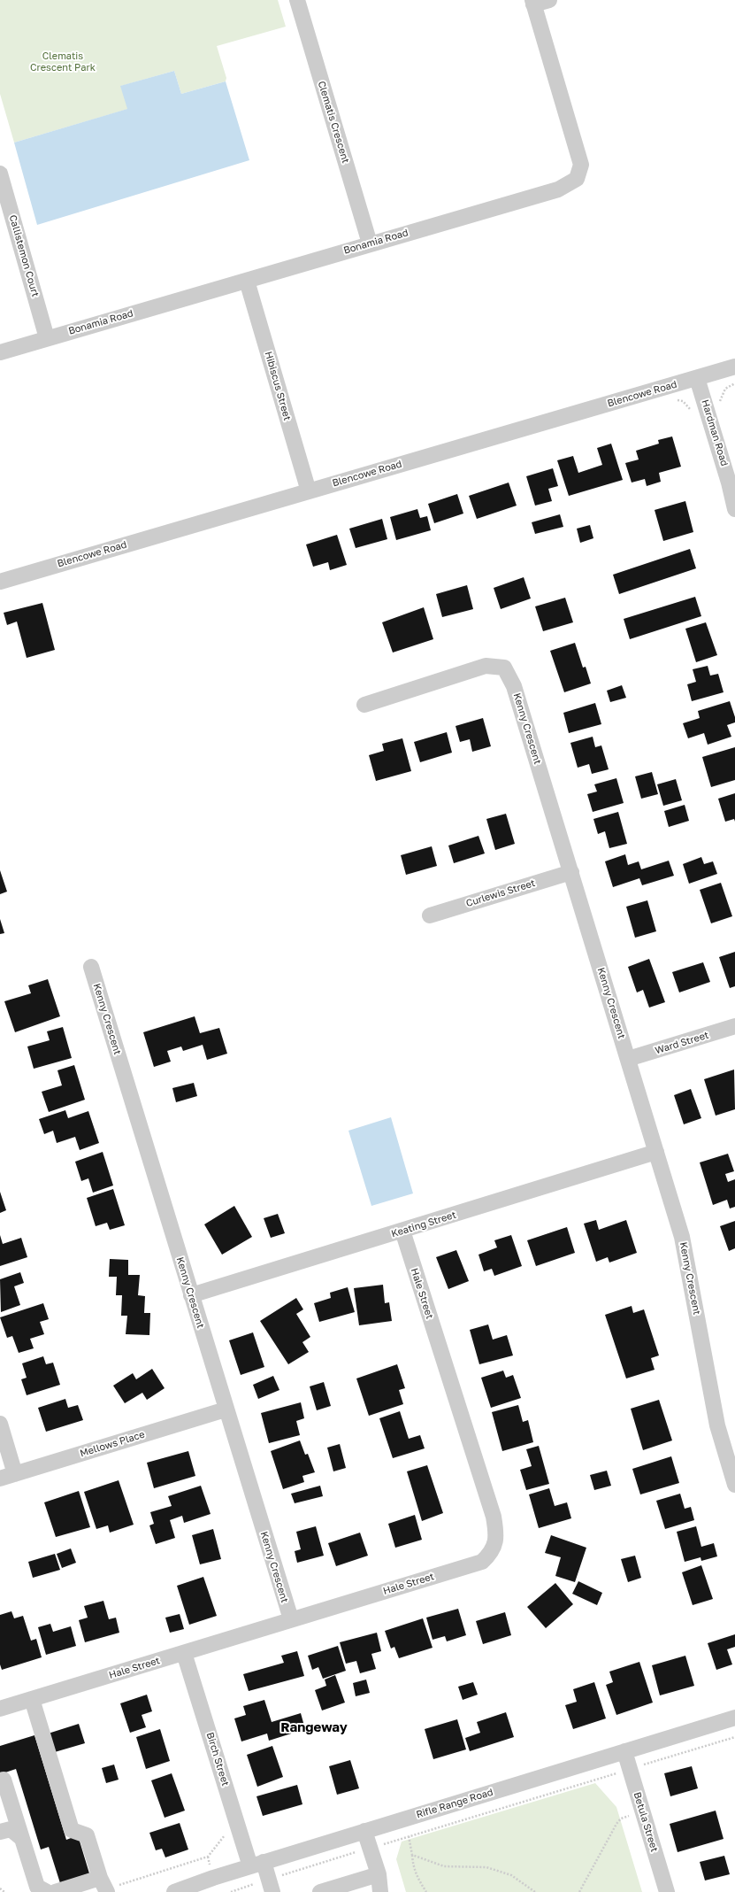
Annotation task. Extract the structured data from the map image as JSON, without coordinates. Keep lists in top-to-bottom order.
{
  "streets": {
    "street": [
      "Clematis Crescent",
      "Bonamia Road",
      "Callistemon Court",
      "Hibiscus Street",
      "Blencowe Road",
      "Hardman Road",
      "Kenny Crescent",
      "Curlewis Street",
      "Ward Street",
      "Keating Street",
      "Hale Street",
      "Mellows Place",
      "Birch Street",
      "Rifle Range Road",
      "Betula Street"
    ]
  },
  "crossings": [
    ["Clematis Crescent", "Bonamia Road"],
    ["Bonamia Road", "Callistemon Court"],
    ["Bonamia Road", "Hibiscus Street"],
    ["Hibiscus Street", "Blencowe Road"],
    ["Blencowe Road", "Hardman Road"],
    ["Kenny Crescent", "Curlewis Street"],
    ["Kenny Crescent", "Ward Street"],
    ["Kenny Crescent", "Keating Street"],
    ["Kenny Crescent", "Hale Street"],
    ["Kenny Crescent", "Mellows Place"],
    ["Keating Street", "Hale Street"],
    ["Hale Street", "Birch Street"],
    ["Birch Street", "Rifle Range Road"],
    ["Rifle Range Road", "Betula Street"]
  ],
  "districts": ["Rangeway"],
  "parks": ["Clematis Crescent Park"]
}
